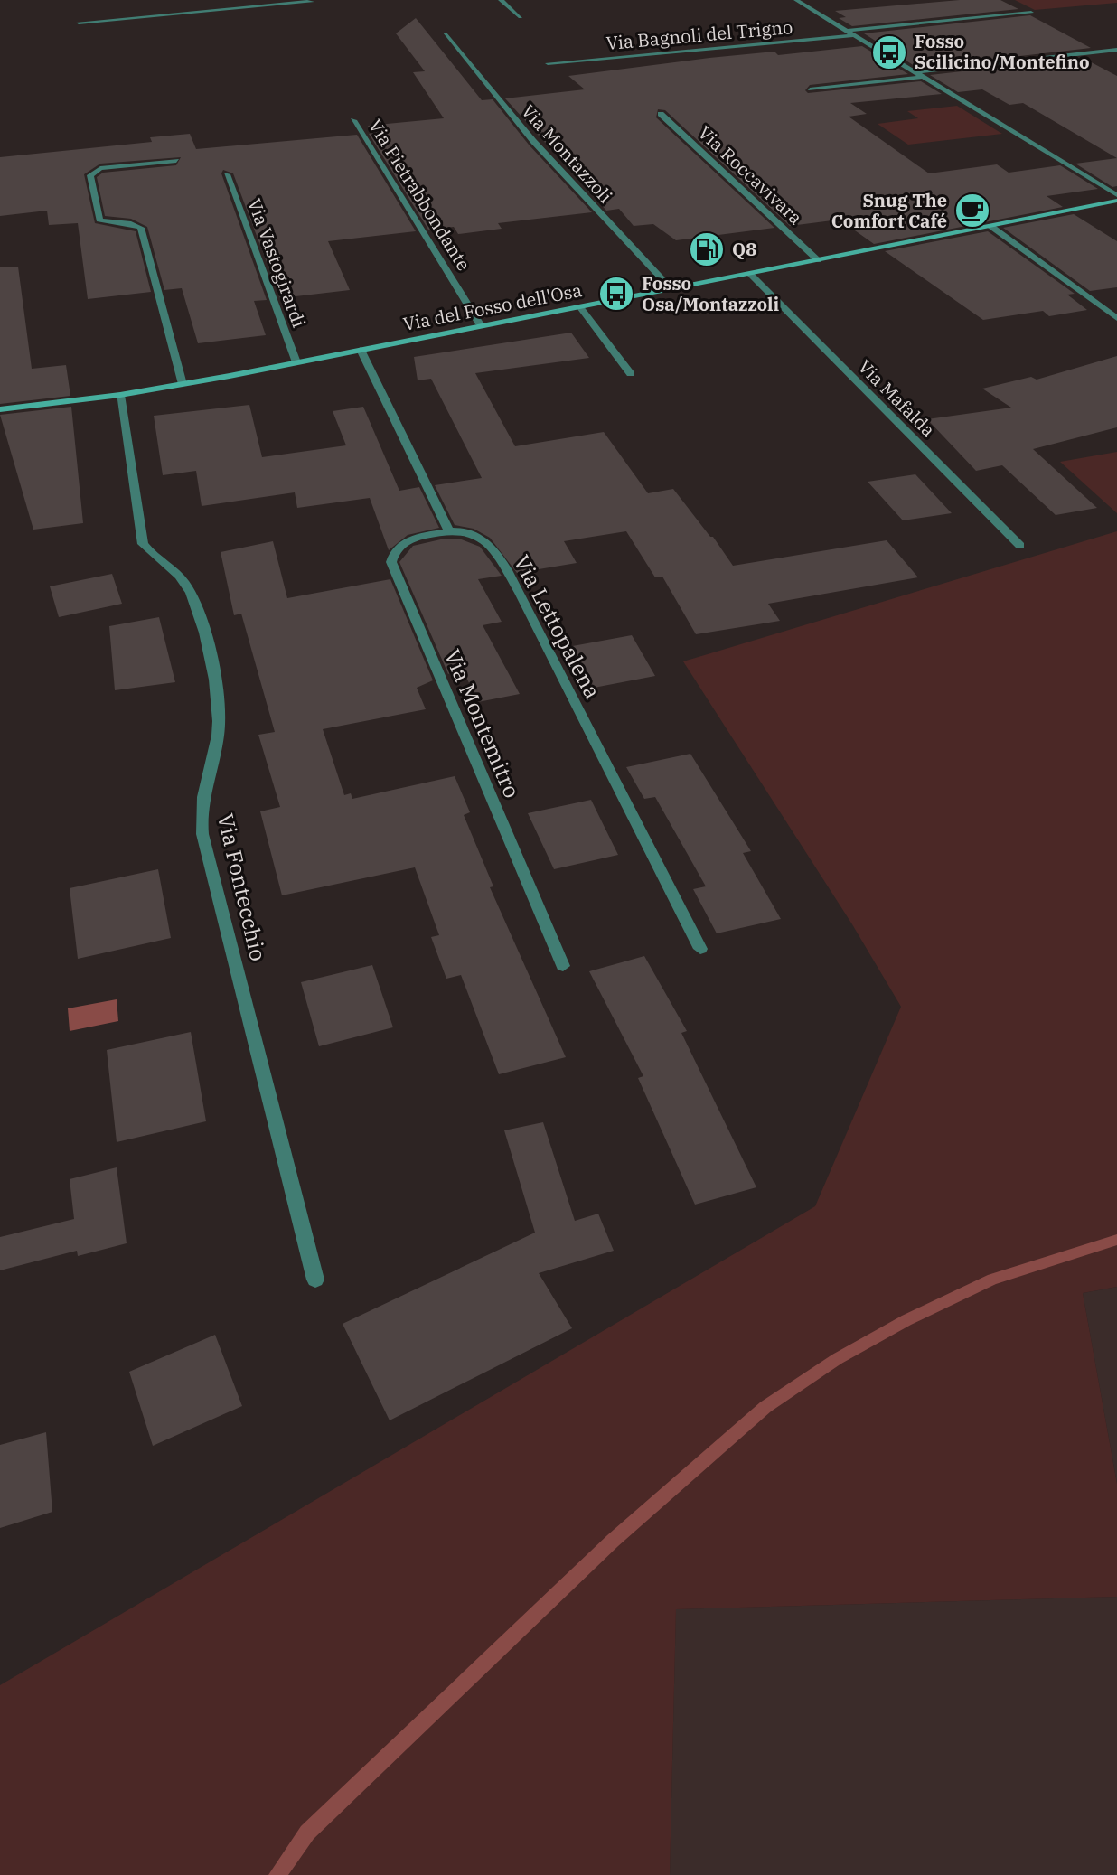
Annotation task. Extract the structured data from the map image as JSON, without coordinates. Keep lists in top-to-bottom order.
{
  "streets": {
    "street": [
      "Via Bagnoli del Trigno",
      "Via Montazzoli",
      "Via Roccavivara",
      "Via Pietrabbondante",
      "Via Vastogirardi",
      "Via del Fosso dell'Osa",
      "Via Mafalda",
      "Via Lettopalena",
      "Via Montemitro",
      "Via Fontecchio"
    ]
  },
  "crossings": [
    ["Via Montazzoli", "Via del Fosso dell'Osa"],
    ["Via Roccavivara", "Via del Fosso dell'Osa"],
    ["Via Pietrabbondante", "Via del Fosso dell'Osa"],
    ["Via Vastogirardi", "Via del Fosso dell'Osa"],
    ["Via del Fosso dell'Osa", "Via Mafalda"],
    ["Via del Fosso dell'Osa", "Via Fontecchio"],
    ["Via Lettopalena", "Via Montemitro"]
  ],
  "places": {
    "bus stop": ["Fosso Scilicino/Montefino", "Fosso Osa/Montazzoli"],
    "cafe": ["Snug The Comfort Café"],
    "fuel station": ["Q8"]
  }
}
